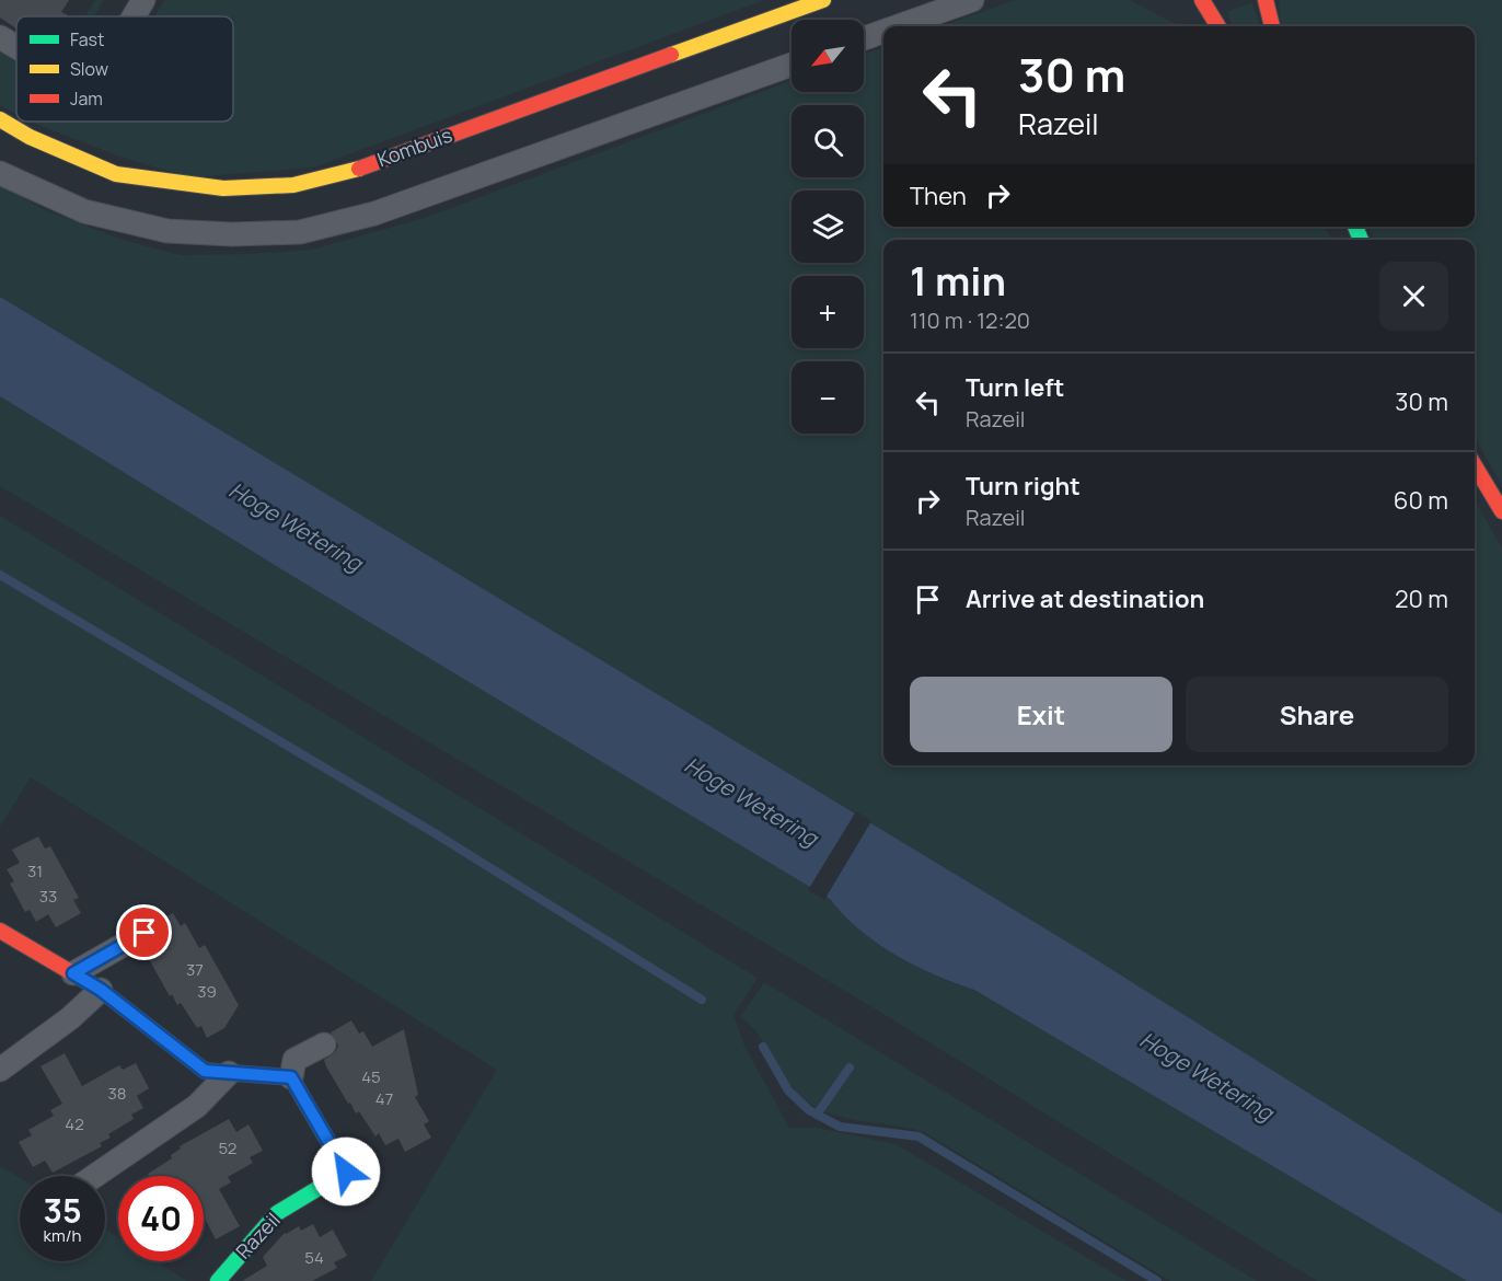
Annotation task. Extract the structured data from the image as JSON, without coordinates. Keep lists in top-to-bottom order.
{
  "streets": {
    "street": ["Kombuis", "Razeil"]
  },
  "water": ["Hoge Wetering"],
  "house_numbers": [
    "31",
    "33",
    "37",
    "39",
    "45",
    "38",
    "47",
    "42",
    "52",
    "54"
  ],
  "legend": ["Fast", "Slow", "Jam"],
  "north": "bottom left",
  "page": {
    "map_buttons": ["+", "−"],
    "turn": ["30 m", "Razeil"],
    "then": "Then",
    "heading": ["1 min", "110 m · 12:20"],
    "list": [
      {
        "name": "Turn left",
        "note": "Razeil",
        "value": "30 m"
      },
      {
        "name": "Turn right",
        "note": "Razeil",
        "value": "60 m"
      },
      {
        "name": "Arrive at destination",
        "value": "20 m"
      }
    ],
    "buttons": ["Exit", "Share"],
    "speed": "35 km/h",
    "limit": "40"
  }
}
